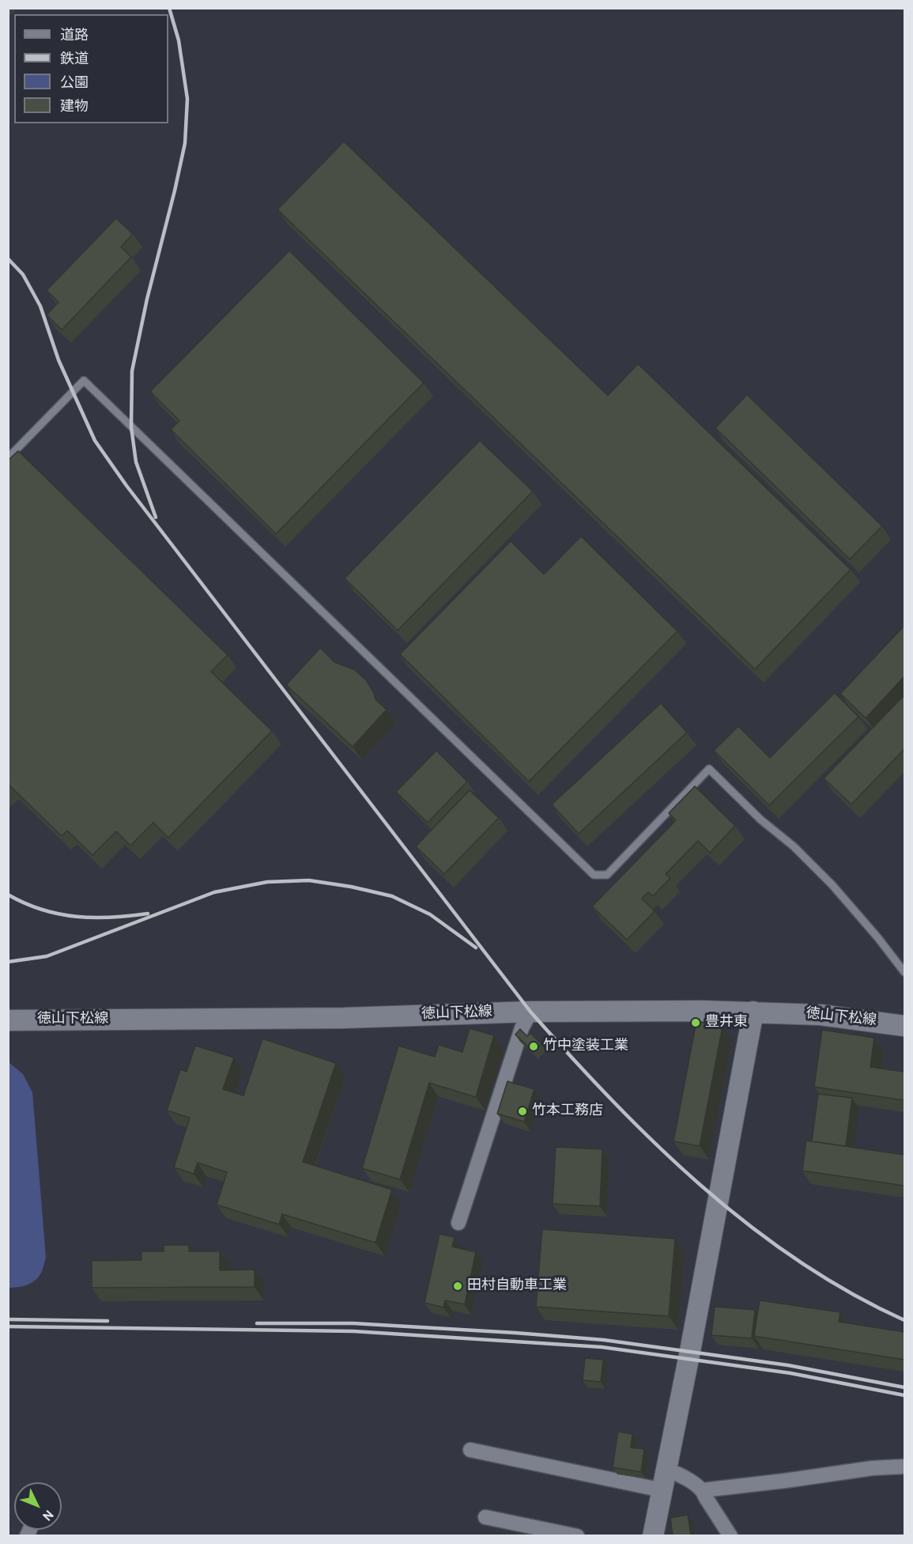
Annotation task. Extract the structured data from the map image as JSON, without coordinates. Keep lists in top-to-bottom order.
{
  "streets": {
    "main road": ["徳山下松線"]
  },
  "places": [
    "豊井東",
    "竹中塗装工業",
    "竹本工務店",
    "田村自動車工業"
  ],
  "legend": [
    "道路",
    "鉄道",
    "公園",
    "建物"
  ],
  "north": "bottom right"
}
